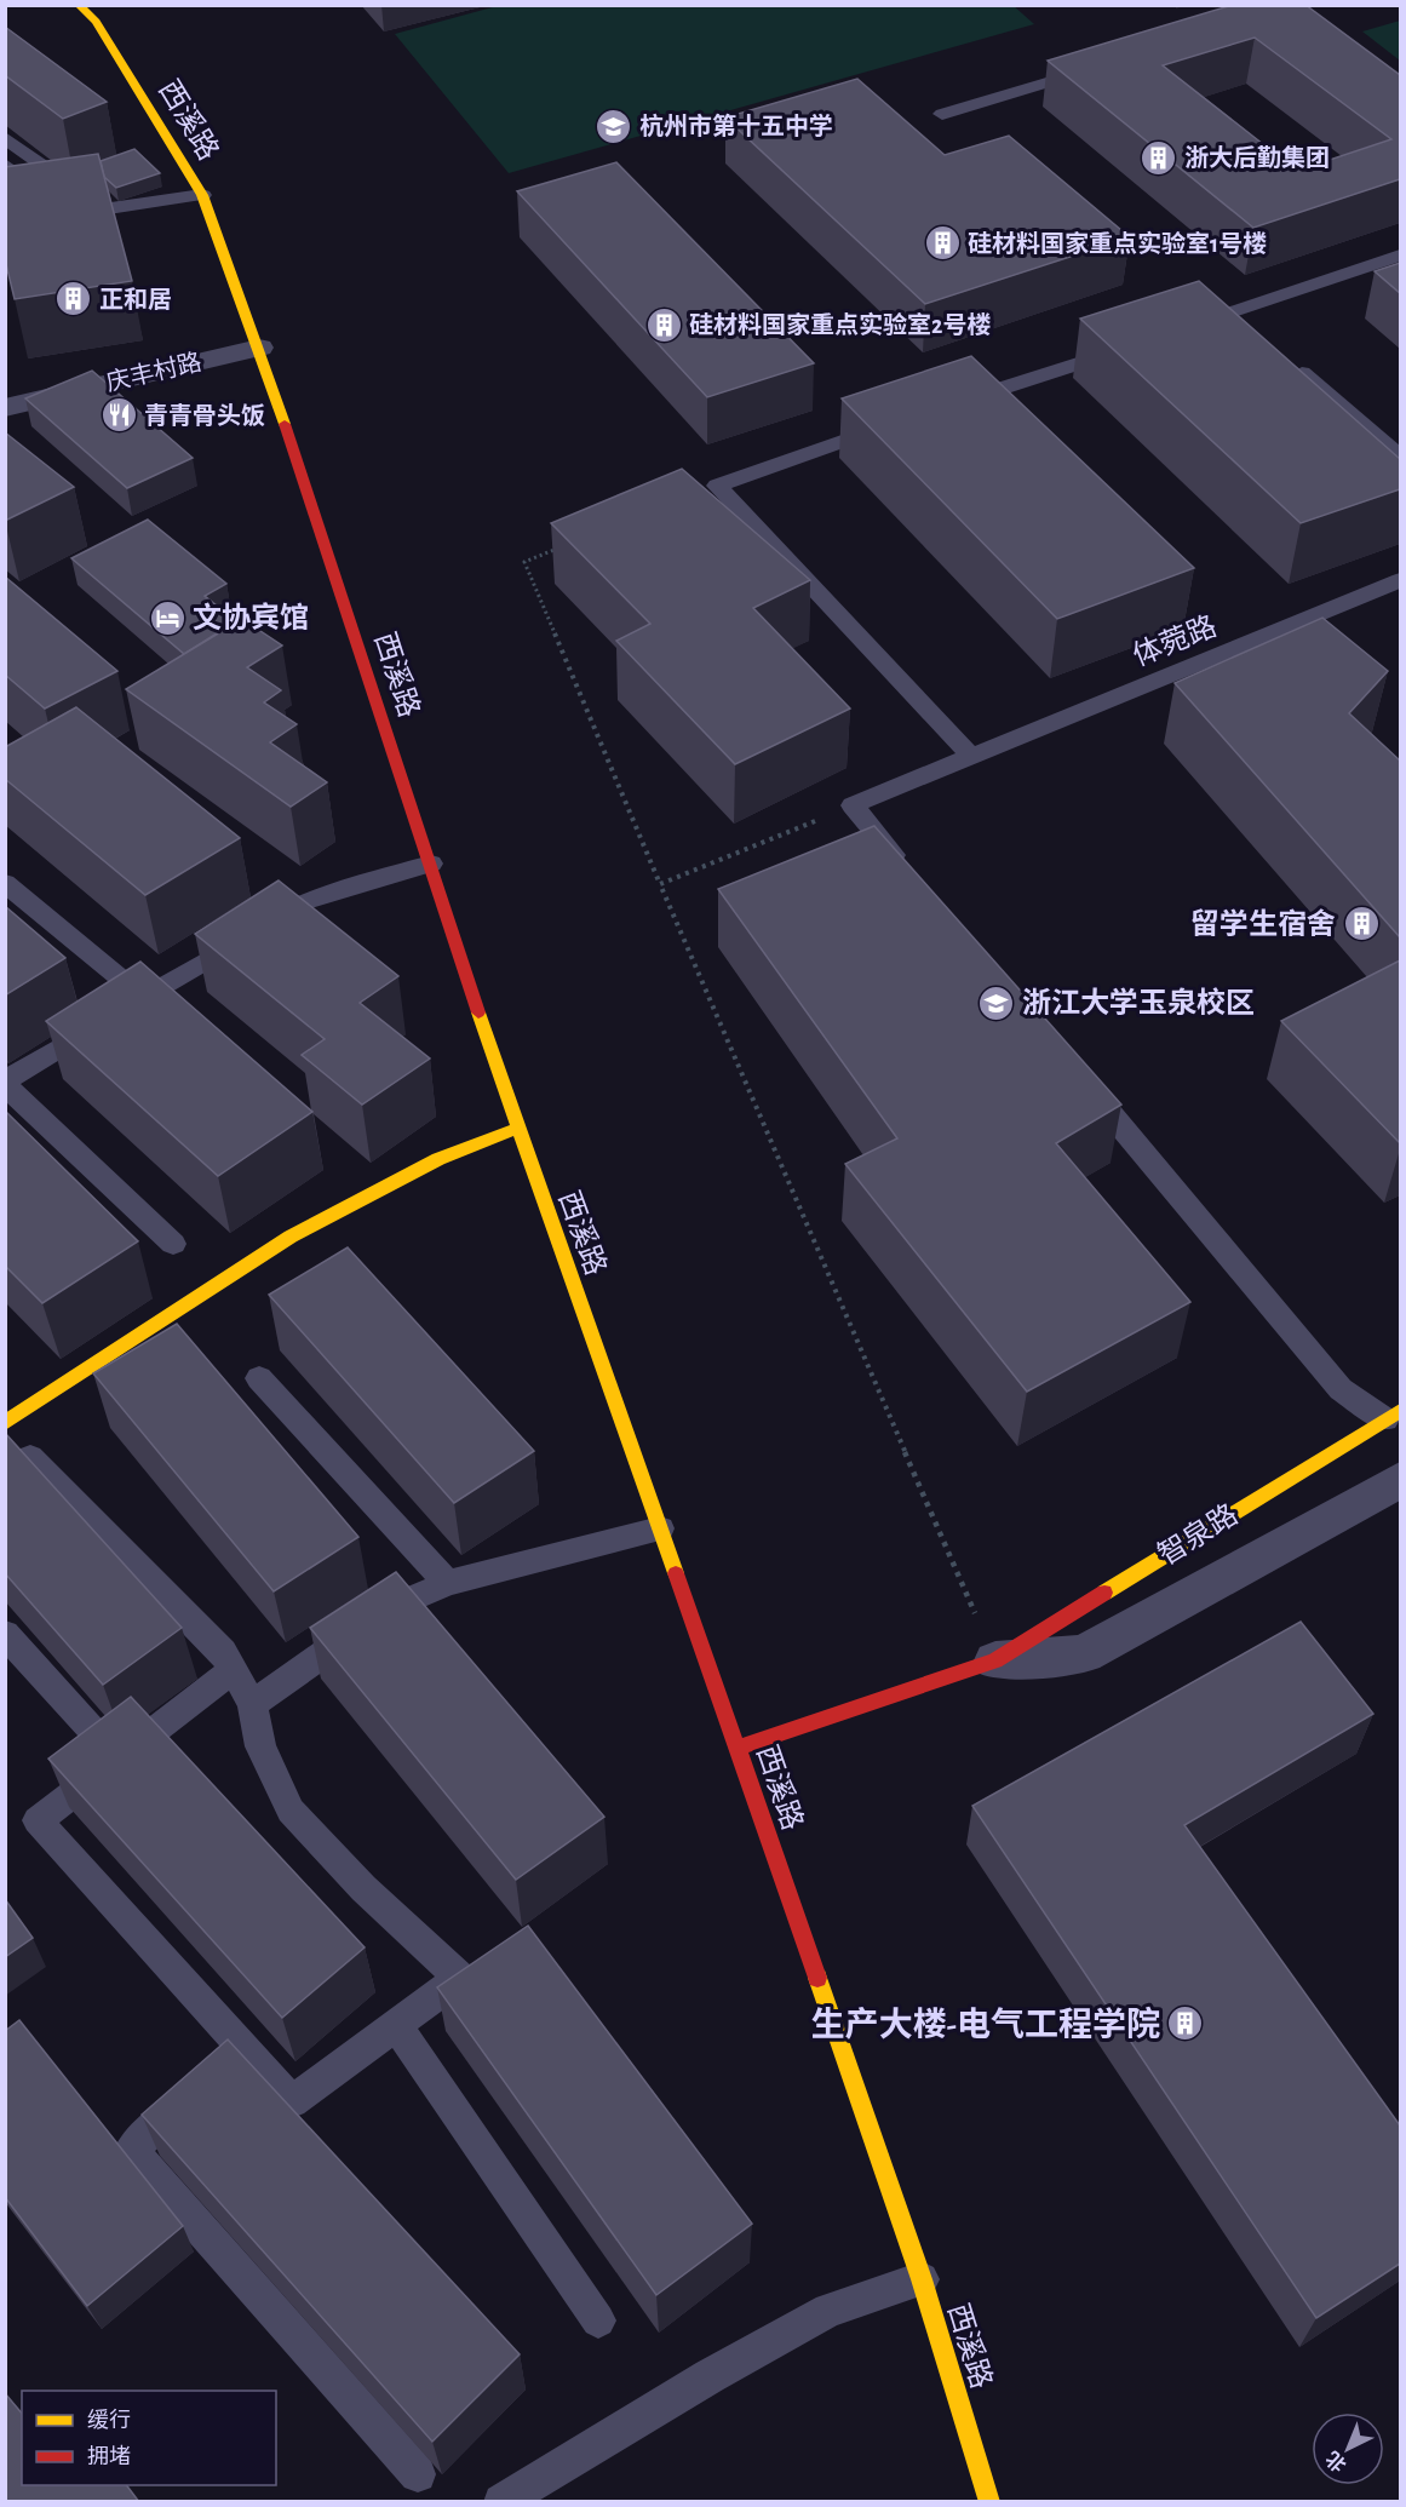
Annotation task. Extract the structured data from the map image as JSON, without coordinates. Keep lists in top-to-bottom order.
{
  "streets": {
    "main road": ["西溪路", "智泉路"],
    "street": ["庆丰村路"],
    "lane": ["体菀路"]
  },
  "crossings": [
    ["西溪路", "庆丰村路"],
    ["西溪路", "智泉路"]
  ],
  "places": {
    "school or university": ["杭州市第十五中学", "浙江大学玉泉校区"],
    "building": [
      "浙大后勤集团",
      "硅材料国家重点实验室1号楼",
      "正和居",
      "硅材料国家重点实验室2号楼",
      "留学生宿舍",
      "生产大楼-电气工程学院"
    ],
    "restaurant": ["青青骨头饭"],
    "hotel": ["文协宾馆"]
  },
  "legend": ["缓行", "拥堵"],
  "north": "bottom left"
}
